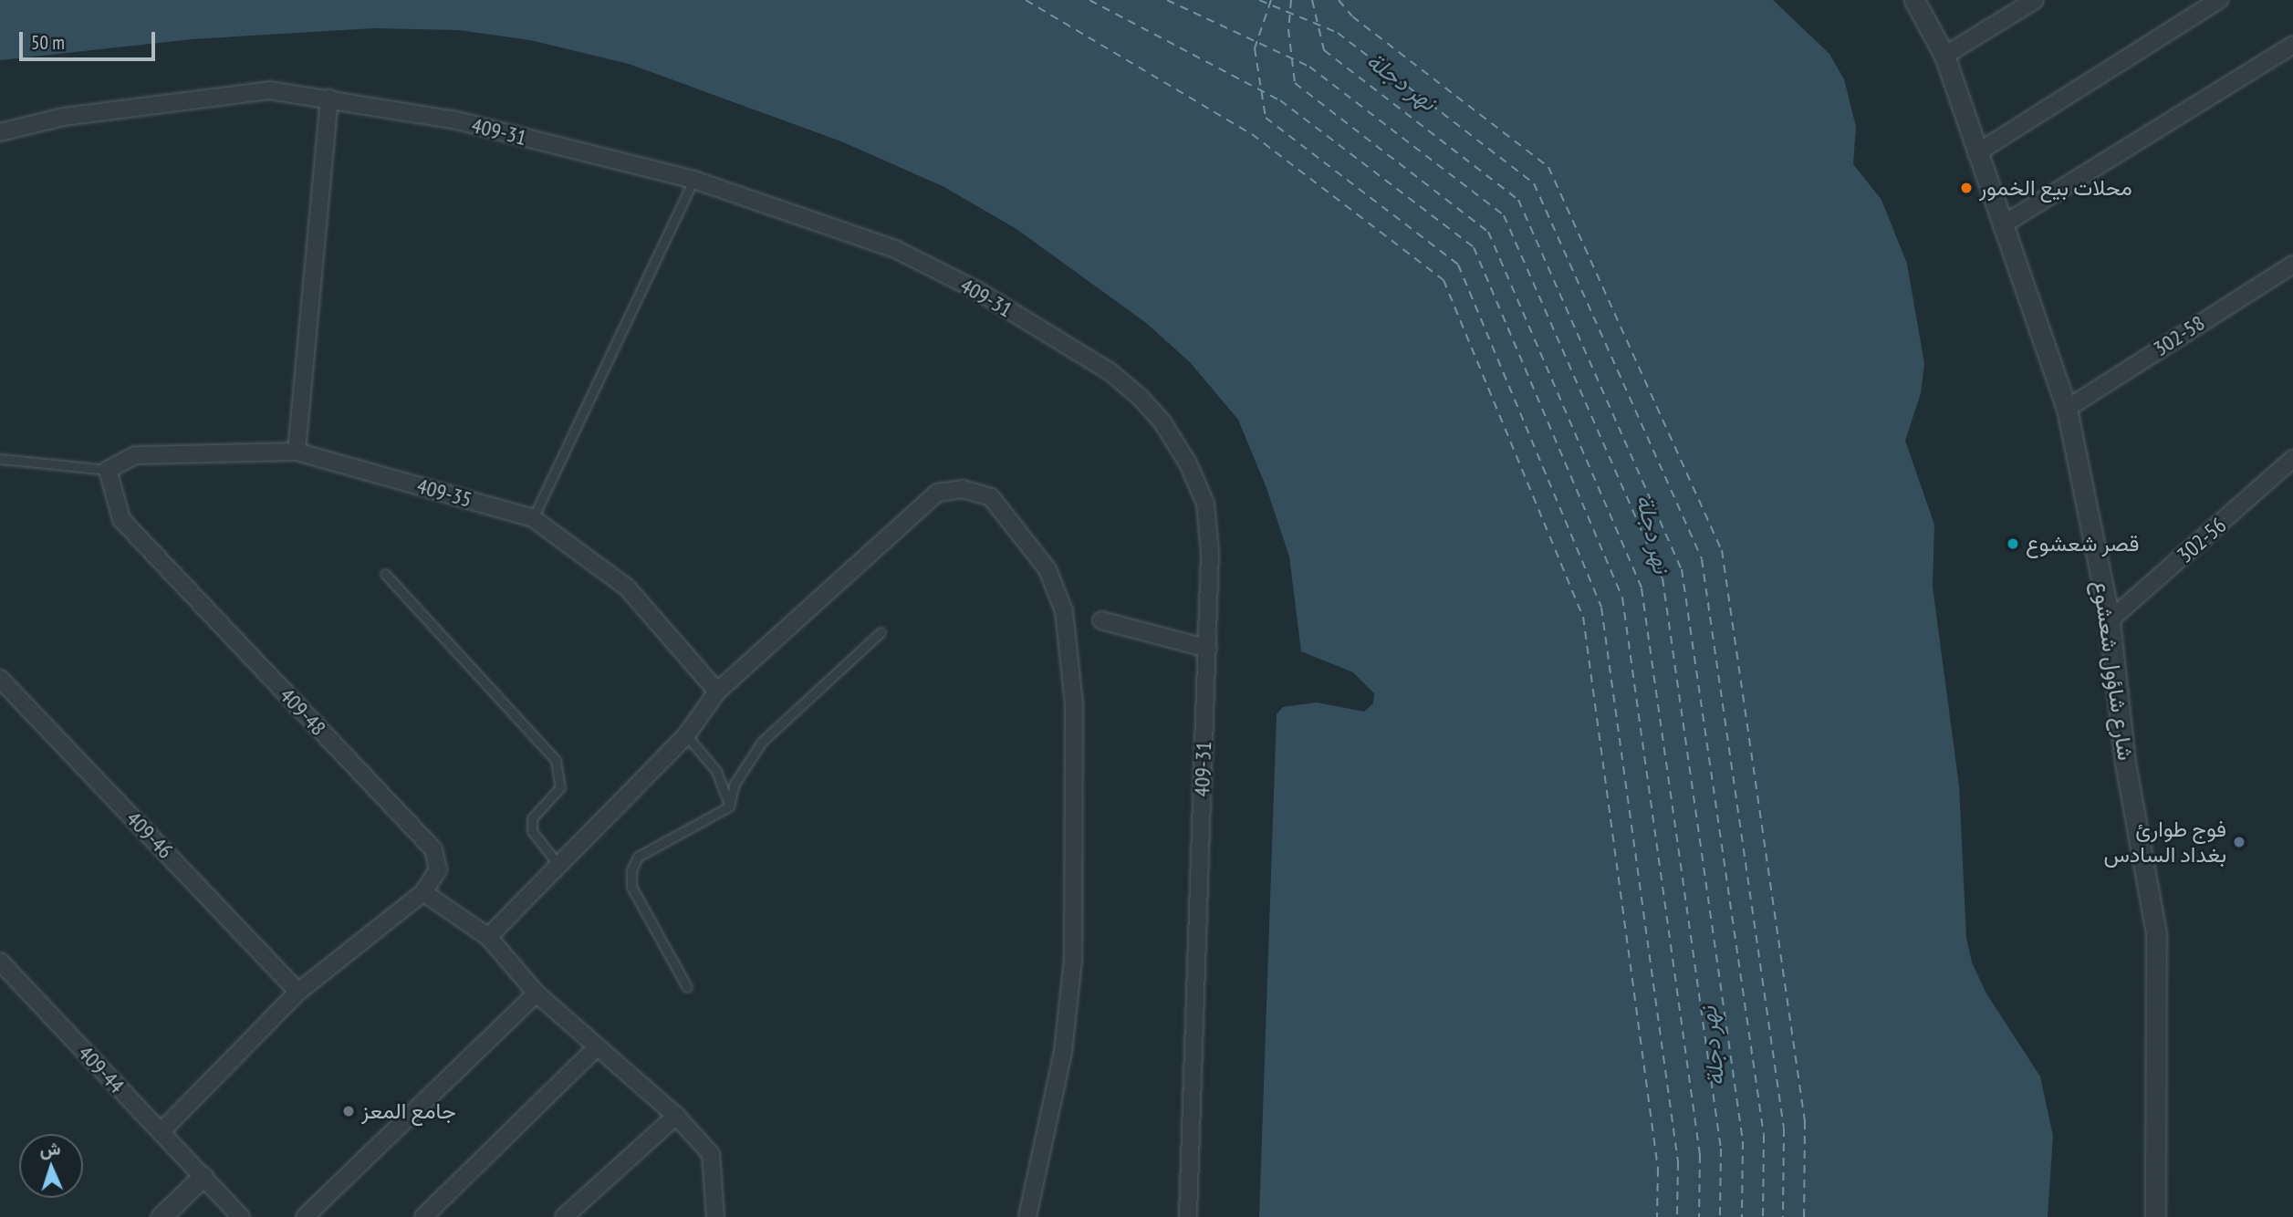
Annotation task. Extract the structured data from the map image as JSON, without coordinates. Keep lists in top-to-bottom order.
{
  "streets": {
    "street": [
      "409-31",
      "302-58",
      "409-35",
      "302-56",
      "شارع شاؤول شعشوع",
      "409-48",
      "409-46",
      "409-44"
    ]
  },
  "crossings": [
    ["302-58", "شارع شاؤول شعشوع"],
    ["409-35", "409-48"],
    ["302-56", "شارع شاؤول شعشوع"]
  ],
  "water": ["نهر دجلة"],
  "places": [
    "محلات بيع الخمور",
    "قصر شعشوع",
    "فوج طوارئ بغداد السادس",
    "جامع المعز"
  ],
  "scale_bar": "50 m",
  "north": "top"
}
